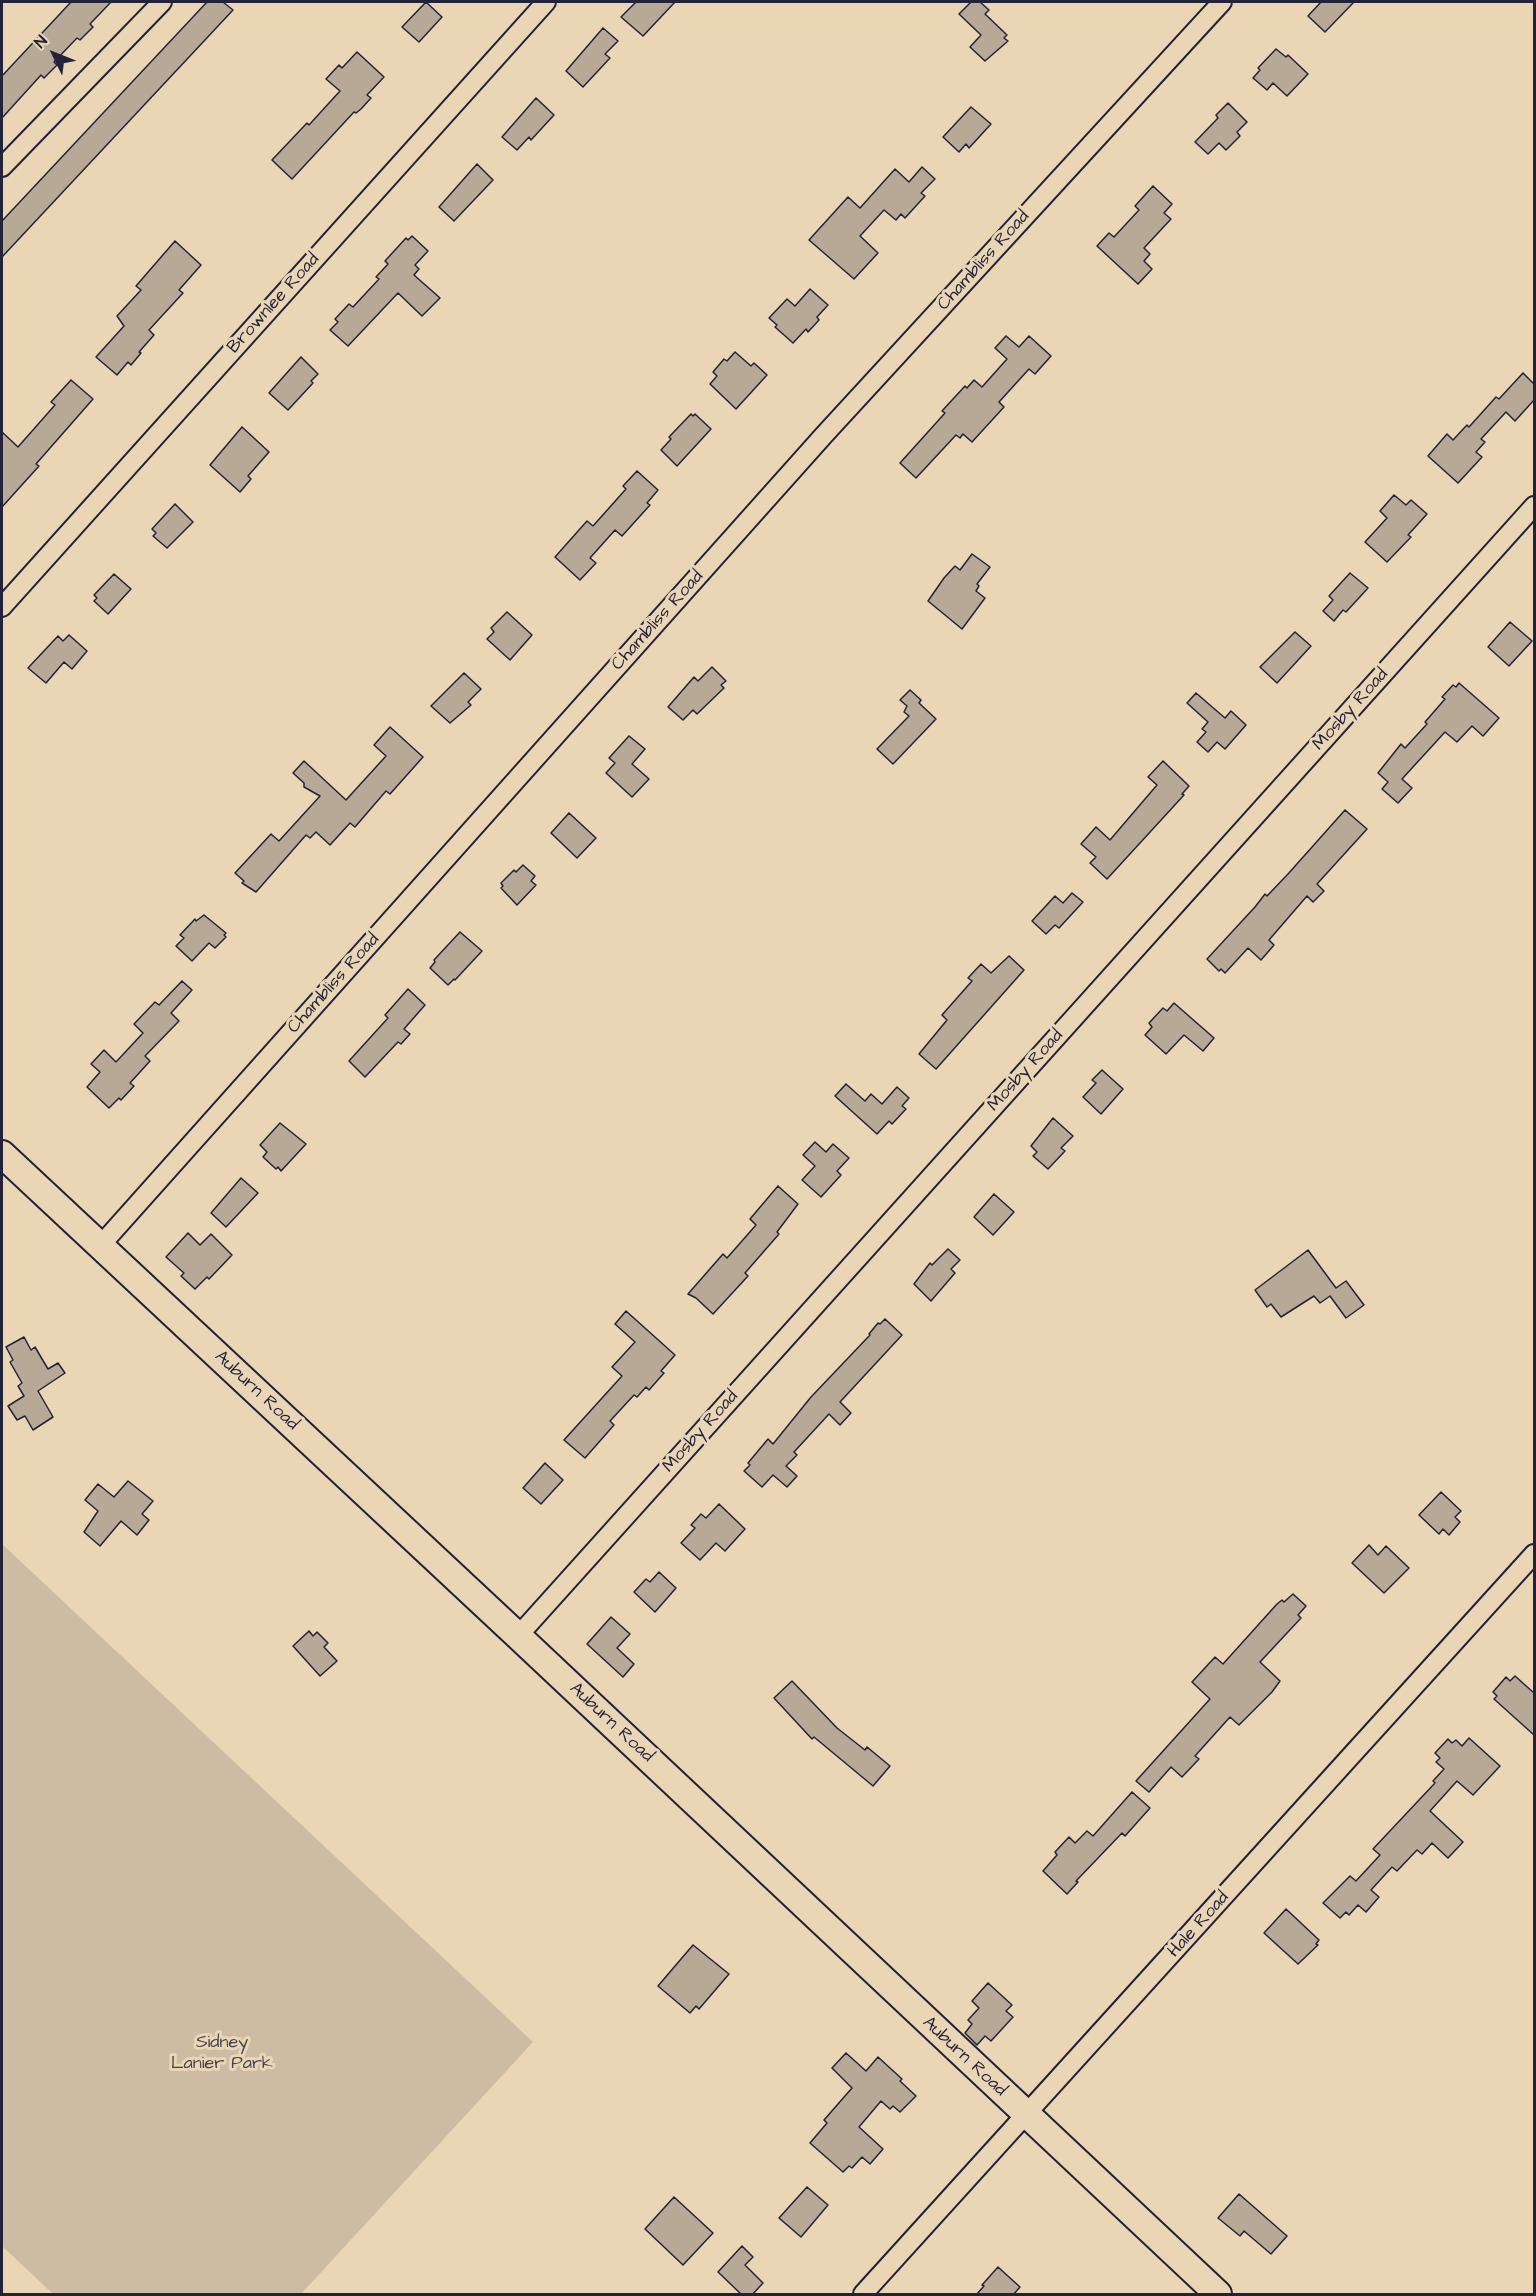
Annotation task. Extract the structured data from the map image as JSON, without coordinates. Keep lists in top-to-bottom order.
{
  "streets": {
    "street": [
      "Chambliss Road",
      "Brownlee Road",
      "Mosby Road",
      "Auburn Road",
      "Hale Road"
    ]
  },
  "crossings": [
    ["Chambliss Road", "Auburn Road"],
    ["Mosby Road", "Auburn Road"],
    ["Auburn Road", "Hale Road"]
  ],
  "parks": ["Sidney Lanier Park"],
  "north": "top left"
}
